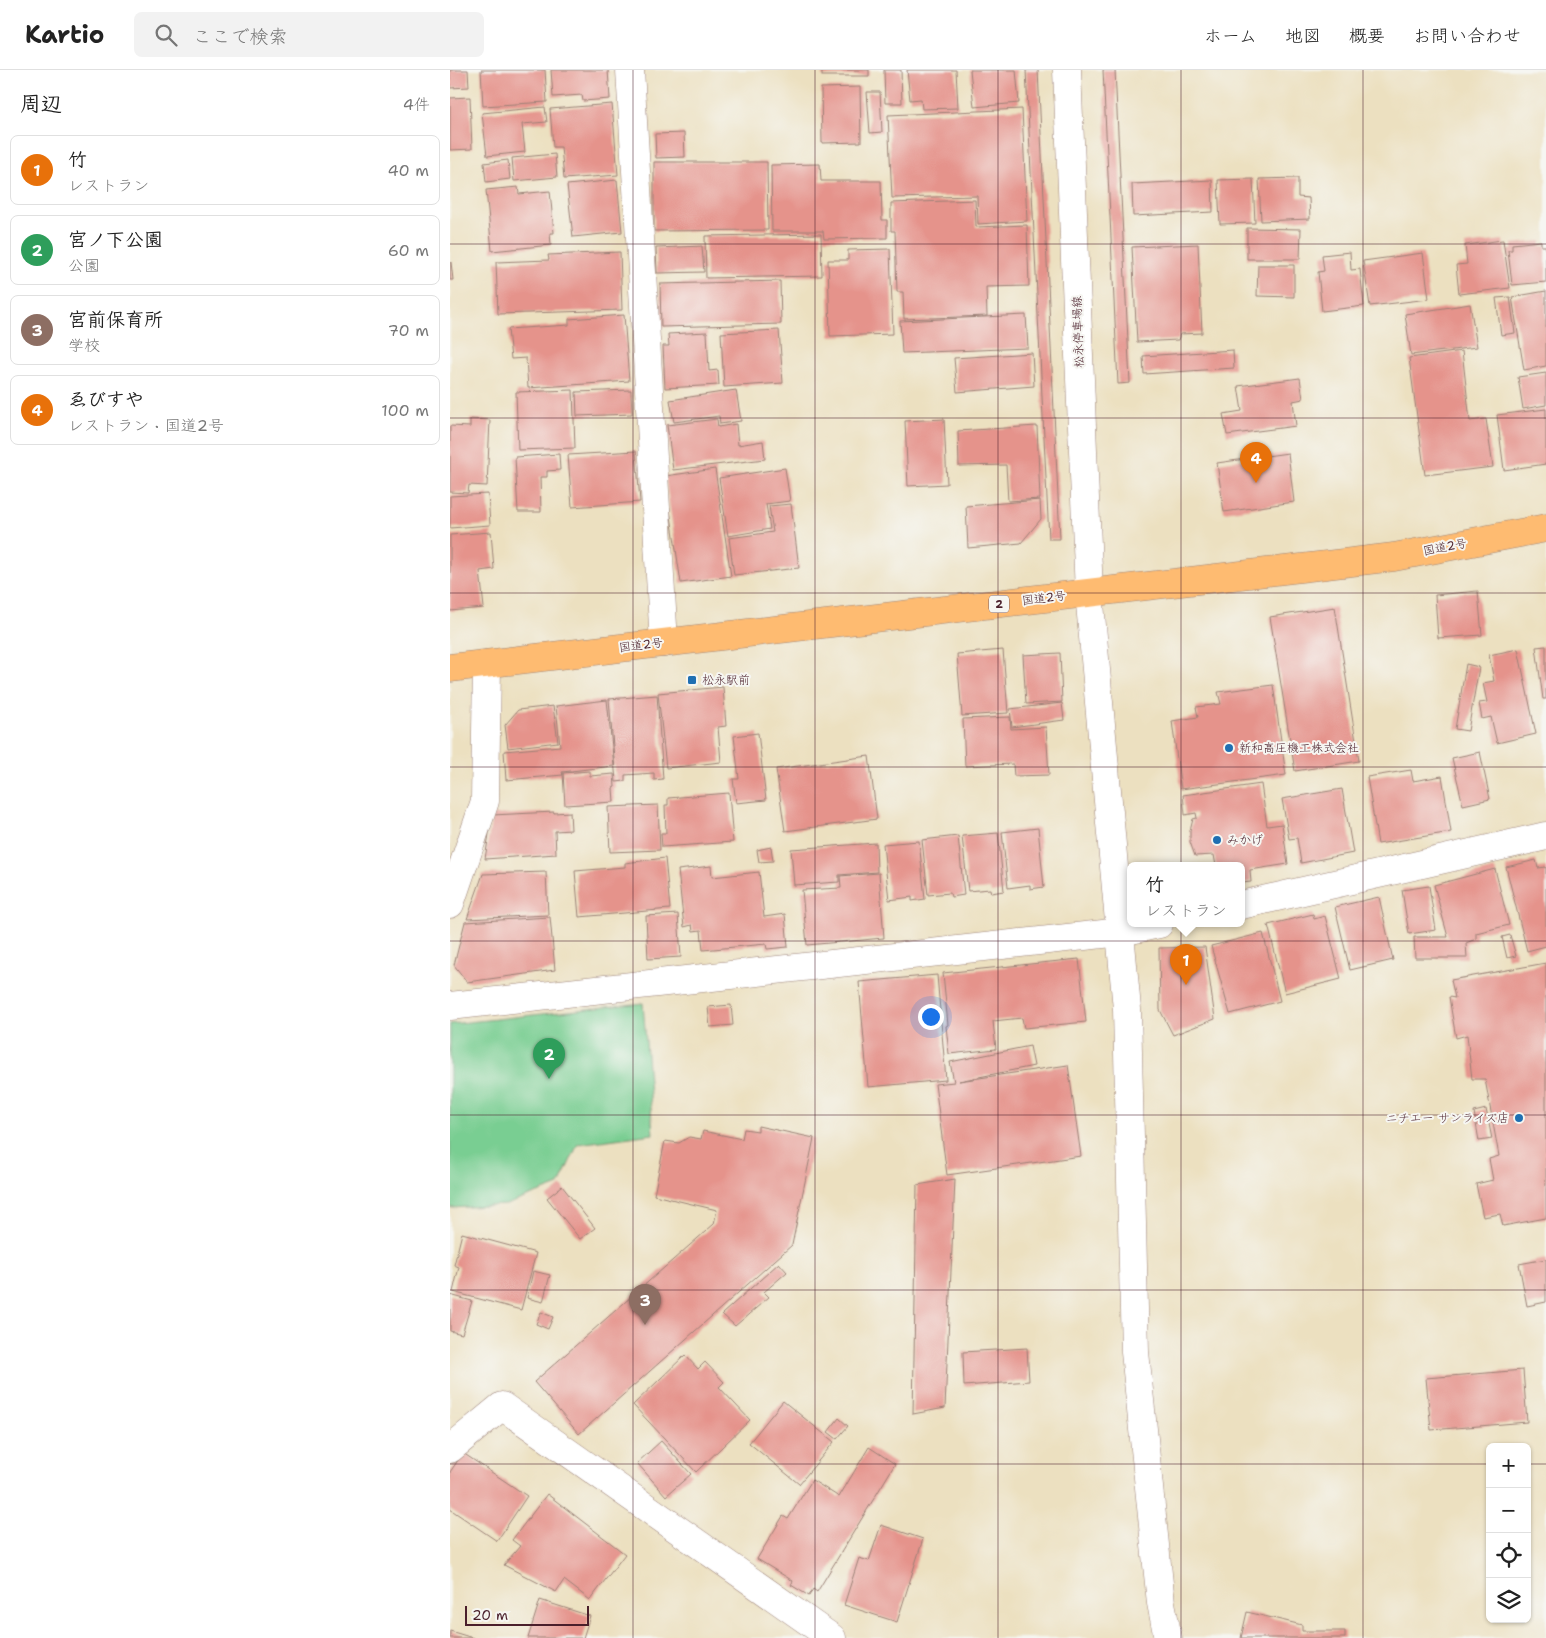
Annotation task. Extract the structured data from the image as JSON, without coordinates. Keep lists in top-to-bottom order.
{
  "streets": {
    "highway": ["国道2号", "2"],
    "street": ["松永停車場線"]
  },
  "crossings": [
    ["松永停車場線", "国道2号"]
  ],
  "places": {
    "transit": ["松永駅前"],
    "other": ["新和高圧機工株式会社", "みかげ", "ニチエー サンライズ店"]
  },
  "scale_bar": "20 m",
  "page": {
    "header": "Kartio",
    "search": "ここで検索",
    "nav": [
      "ホーム",
      "地図",
      "概要",
      "お問い合わせ"
    ],
    "heading": ["周辺", "4件"],
    "list": [
      {
        "mark": "1",
        "name": "竹",
        "note": "レストラン",
        "value": "40 m"
      },
      {
        "mark": "2",
        "name": "宮ノ下公園",
        "note": "公園",
        "value": "60 m"
      },
      {
        "mark": "3",
        "name": "宮前保育所",
        "note": "学校",
        "value": "70 m"
      },
      {
        "mark": "4",
        "name": "ゑびすや",
        "note": "レストラン · 国道2号",
        "value": "100 m"
      }
    ],
    "pins": [
      "4",
      "1",
      "2",
      "3"
    ],
    "popup": ["竹", "レストラン"],
    "map_buttons": ["+", "−"],
    "scale": "20 m"
  }
}
